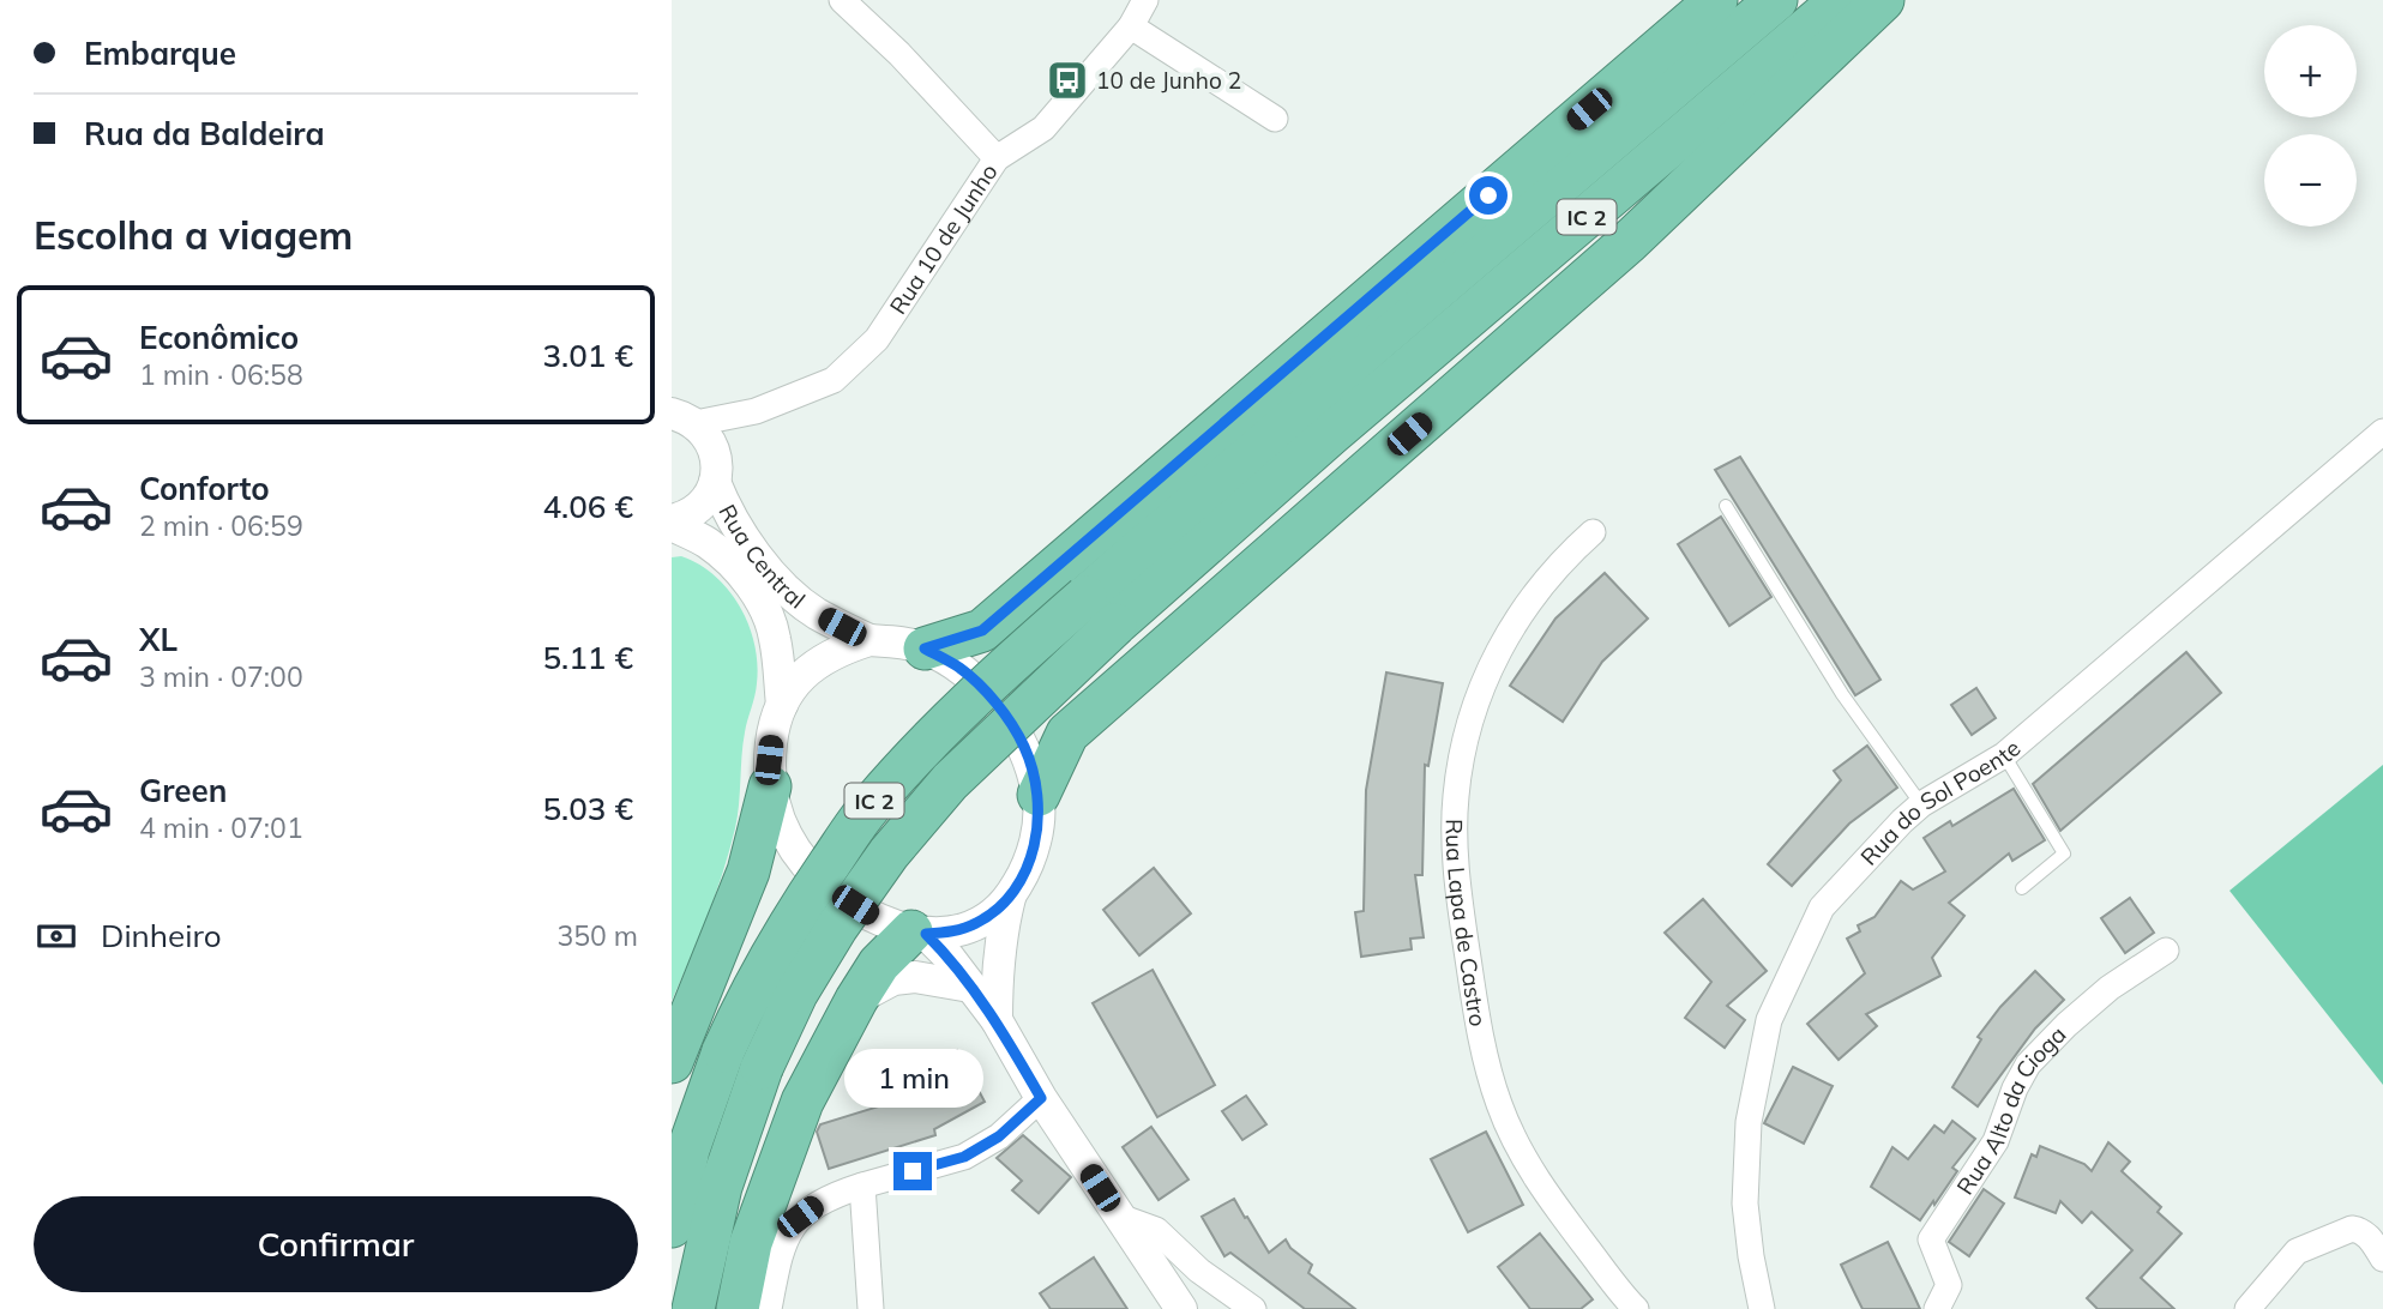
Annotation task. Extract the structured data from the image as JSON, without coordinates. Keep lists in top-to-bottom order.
{
  "streets": {
    "highway": ["IC 2"],
    "street": [
      "Rua 10 de Junho",
      "Rua Central",
      "Rua do Sol Poente",
      "Rua Lapa de Castro",
      "Rua Alto da Cioga"
    ]
  },
  "crossings": [
    ["Rua 10 de Junho", "Rua Central"]
  ],
  "places": {
    "bus stop": ["10 de Junho 2"]
  },
  "page": {
    "banner": ["Embarque", "Rua da Baldeira"],
    "map_buttons": ["+", "−"],
    "heading": "Escolha a viagem",
    "list": [
      {
        "name": "Econômico",
        "note": "1 min · 06:58",
        "value": "3.01 €"
      },
      {
        "name": "Conforto",
        "note": "2 min · 06:59",
        "value": "4.06 €"
      },
      {
        "name": "XL",
        "note": "3 min · 07:00",
        "value": "5.11 €"
      },
      {
        "name": "Green",
        "note": "4 min · 07:01",
        "value": "5.03 €"
      }
    ],
    "pay": ["Dinheiro", "350 m"],
    "bubble": "1 min",
    "buttons": "Confirmar"
  }
}
